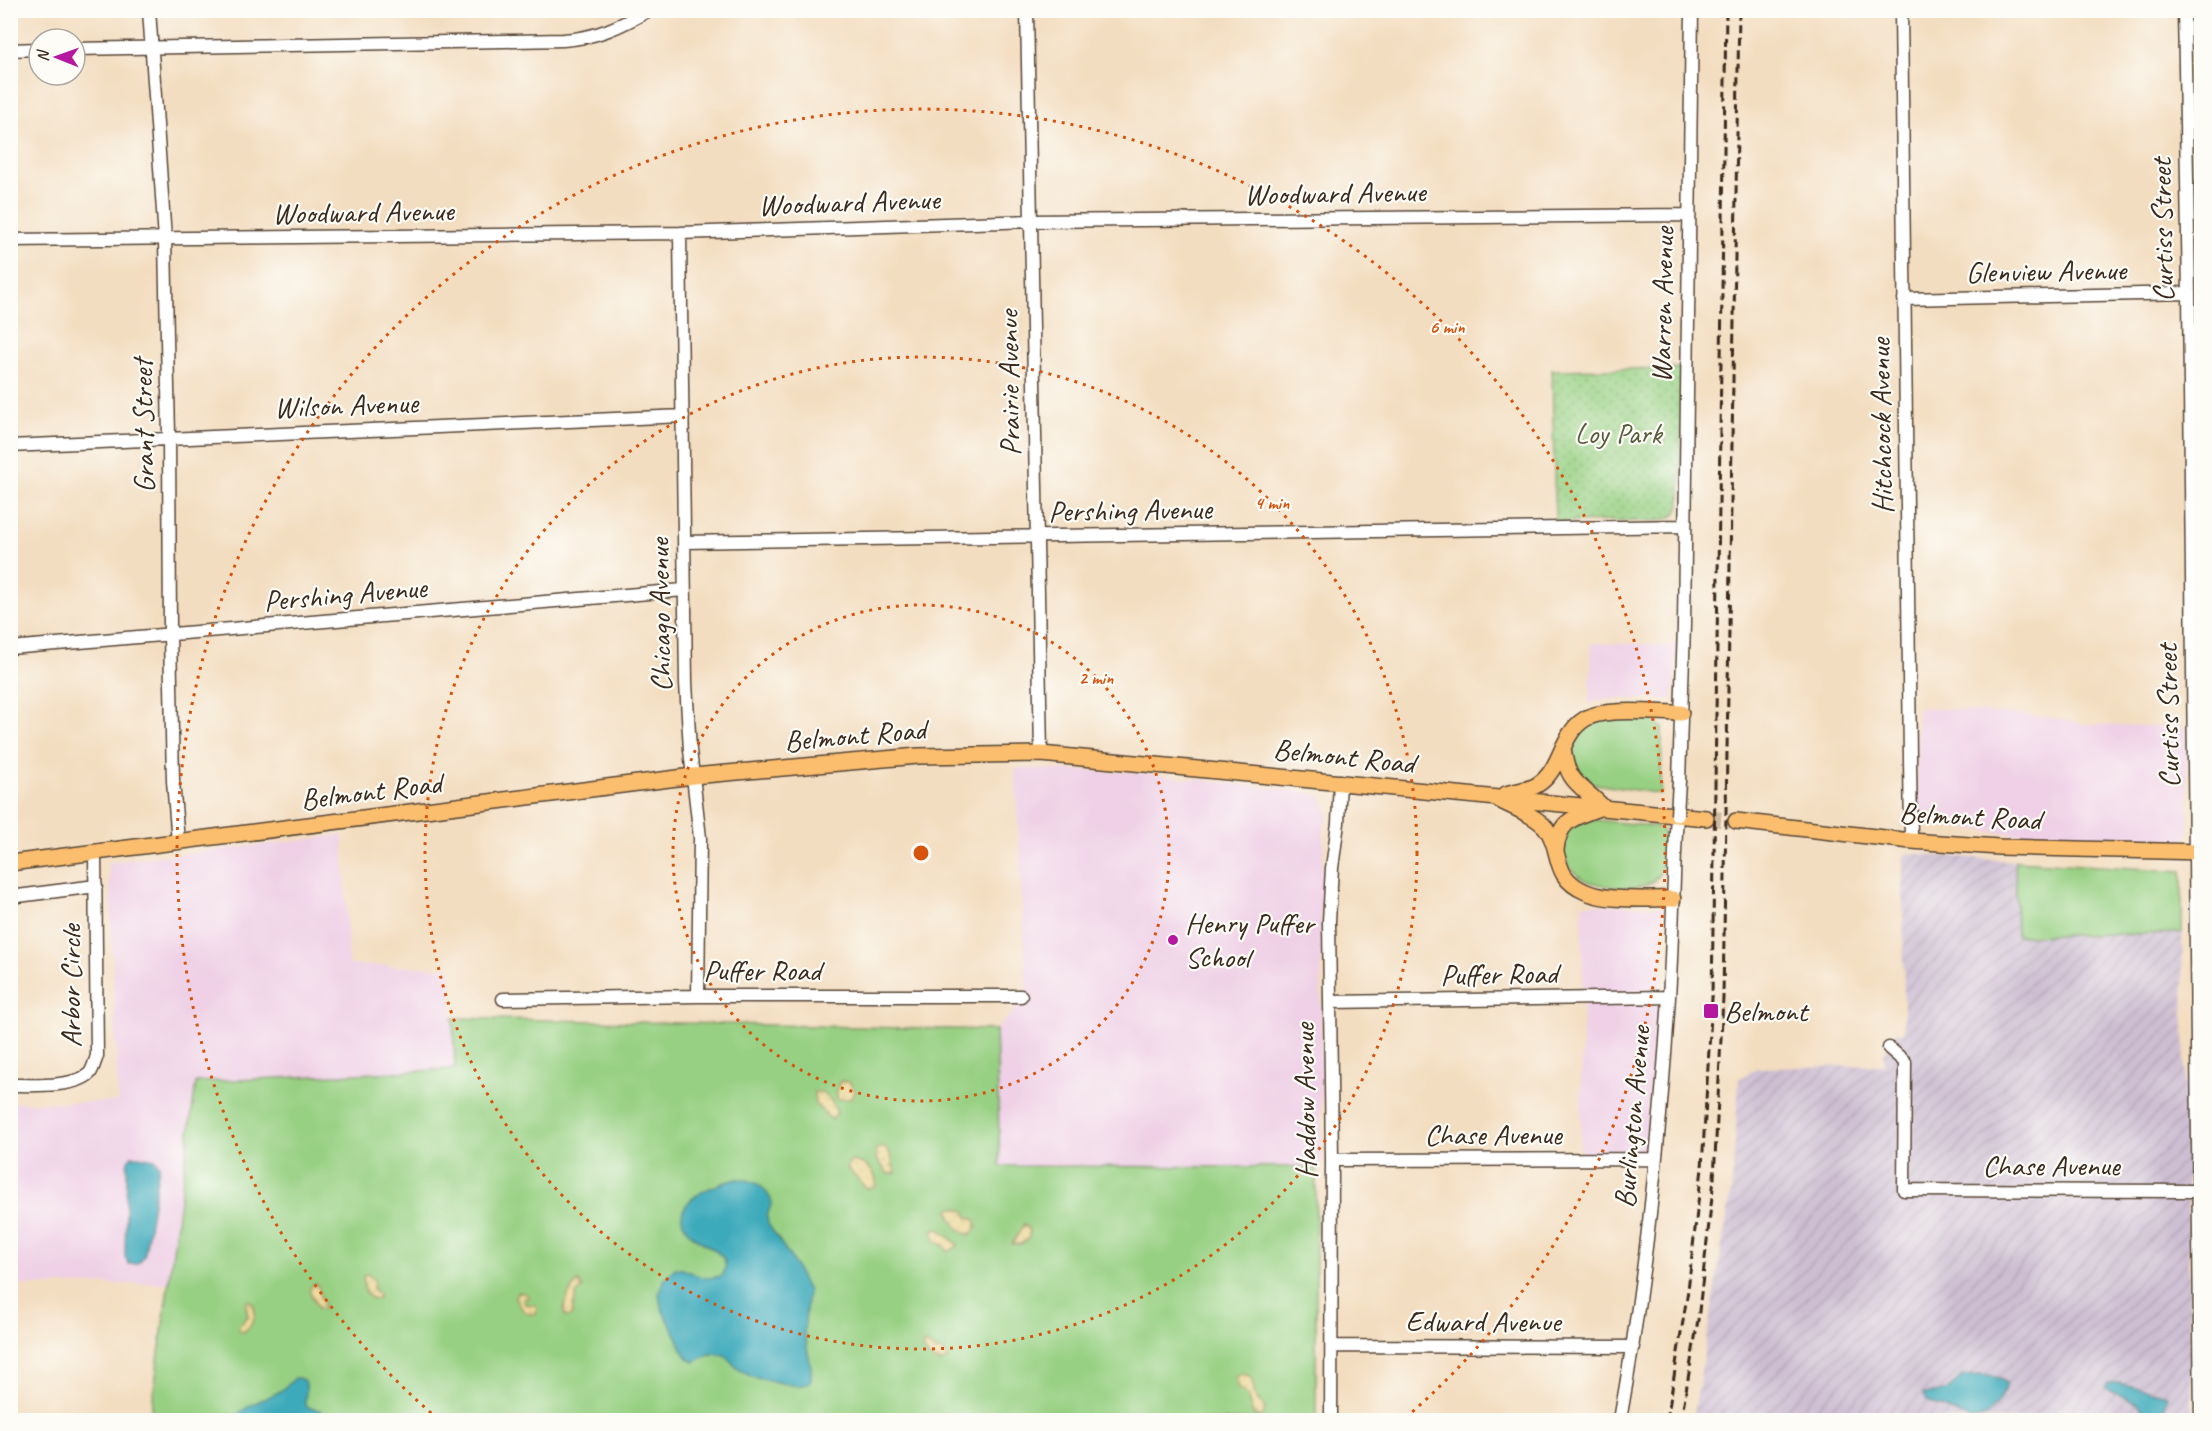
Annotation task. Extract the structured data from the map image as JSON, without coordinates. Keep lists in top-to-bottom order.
{
  "streets": {
    "main road": ["Belmont Road"],
    "street": [
      "Woodward Avenue",
      "Curtiss Street",
      "Glenview Avenue",
      "Warren Avenue",
      "Prairie Avenue",
      "Wilson Avenue",
      "Grant Street",
      "Hitchcock Avenue",
      "Pershing Avenue",
      "Chicago Avenue",
      "Puffer Road",
      "Arbor Circle",
      "Haddow Avenue",
      "Burlington Avenue",
      "Chase Avenue",
      "Edward Avenue"
    ]
  },
  "crossings": [
    ["Woodward Avenue", "Warren Avenue"],
    ["Woodward Avenue", "Prairie Avenue"],
    ["Woodward Avenue", "Grant Street"],
    ["Woodward Avenue", "Chicago Avenue"],
    ["Curtiss Street", "Glenview Avenue"],
    ["Curtiss Street", "Belmont Road"],
    ["Curtiss Street", "Chase Avenue"],
    ["Glenview Avenue", "Hitchcock Avenue"],
    ["Warren Avenue", "Pershing Avenue"],
    ["Warren Avenue", "Burlington Avenue"],
    ["Prairie Avenue", "Pershing Avenue"],
    ["Prairie Avenue", "Belmont Road"],
    ["Wilson Avenue", "Grant Street"],
    ["Wilson Avenue", "Chicago Avenue"],
    ["Grant Street", "Pershing Avenue"],
    ["Grant Street", "Belmont Road"],
    ["Hitchcock Avenue", "Belmont Road"],
    ["Pershing Avenue", "Chicago Avenue"],
    ["Chicago Avenue", "Belmont Road"],
    ["Chicago Avenue", "Puffer Road"],
    ["Belmont Road", "Arbor Circle"],
    ["Belmont Road", "Haddow Avenue"],
    ["Puffer Road", "Haddow Avenue"],
    ["Puffer Road", "Burlington Avenue"],
    ["Haddow Avenue", "Chase Avenue"],
    ["Haddow Avenue", "Edward Avenue"],
    ["Burlington Avenue", "Chase Avenue"],
    ["Burlington Avenue", "Edward Avenue"]
  ],
  "parks": ["Loy Park"],
  "places": {
    "other": ["Henry Puffer School"],
    "transit": ["Belmont"]
  },
  "north": "left",
  "rings": ["6 min", "4 min", "2 min"]
}
